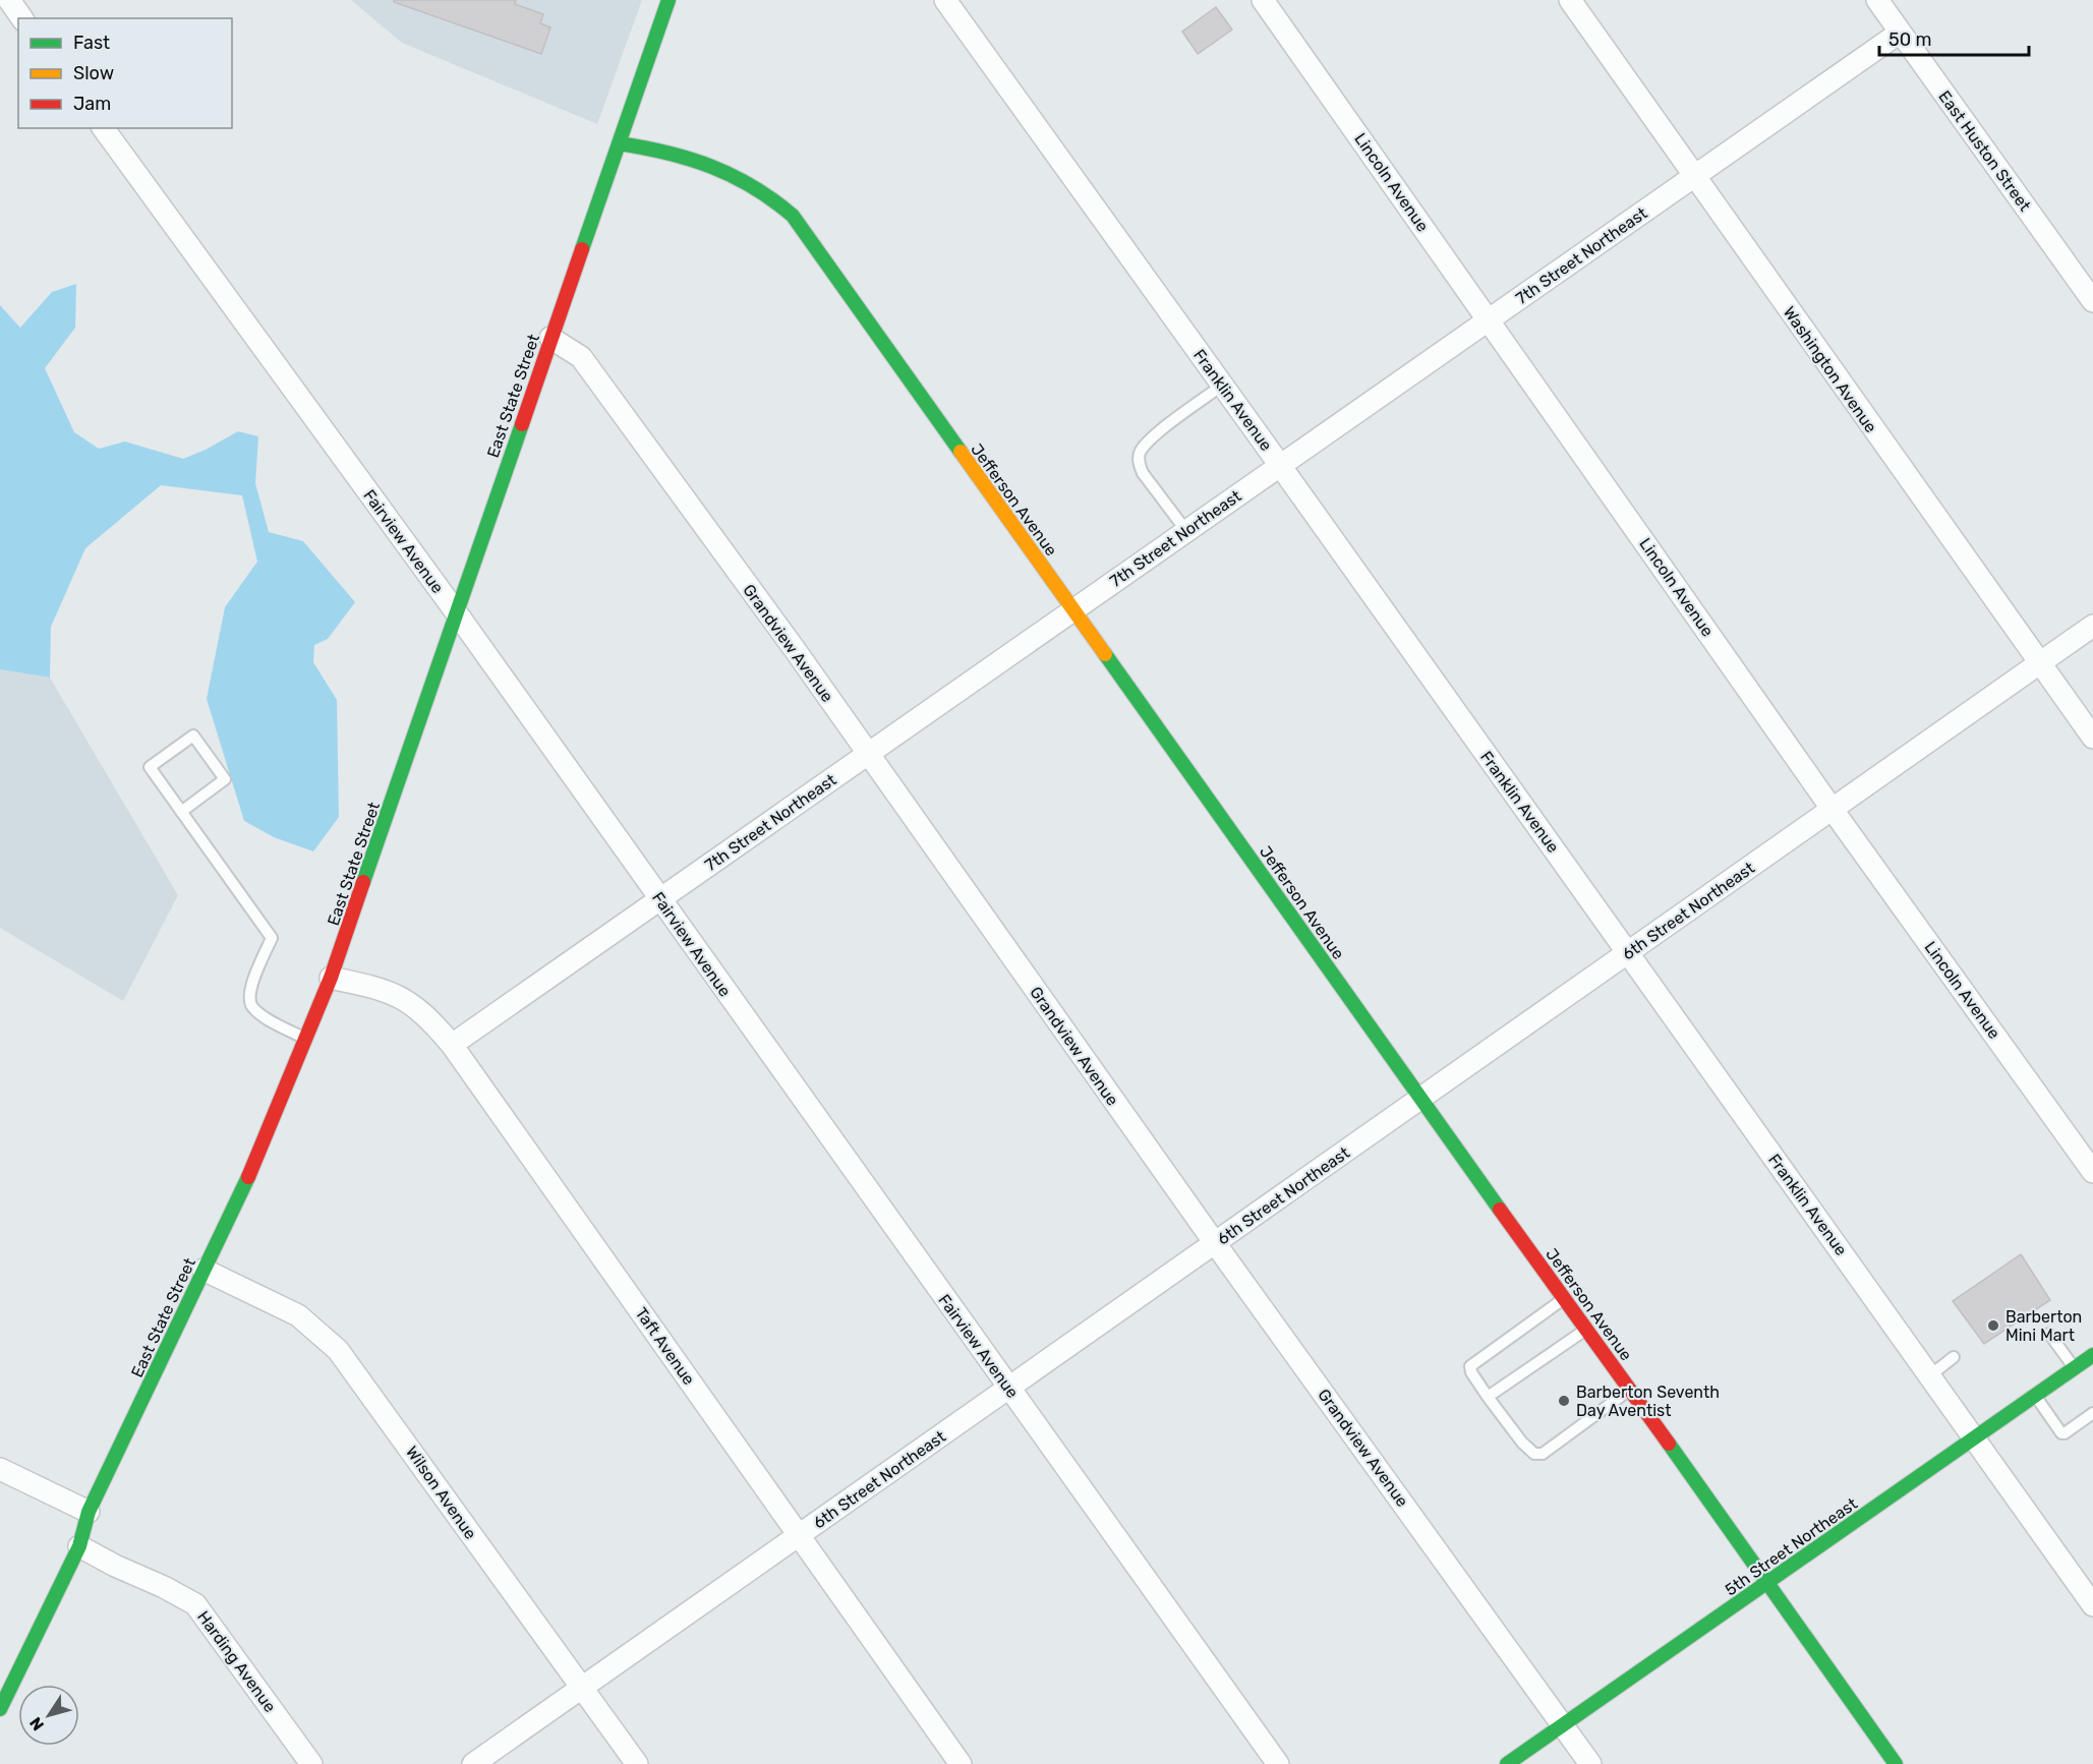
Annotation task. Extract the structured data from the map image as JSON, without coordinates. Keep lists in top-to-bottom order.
{
  "streets": {
    "street": [
      "East Huston Street",
      "Lincoln Avenue",
      "7th Street Northeast",
      "Washington Avenue",
      "East State Street",
      "Franklin Avenue",
      "Jefferson Avenue",
      "Fairview Avenue",
      "Grandview Avenue",
      "6th Street Northeast",
      "Taft Avenue",
      "Wilson Avenue",
      "5th Street Northeast",
      "Harding Avenue"
    ]
  },
  "crossings": [
    ["East Huston Street", "7th Street Northeast"],
    ["Lincoln Avenue", "7th Street Northeast"],
    ["Lincoln Avenue", "6th Street Northeast"],
    ["7th Street Northeast", "Washington Avenue"],
    ["7th Street Northeast", "Franklin Avenue"],
    ["7th Street Northeast", "Jefferson Avenue"],
    ["7th Street Northeast", "Fairview Avenue"],
    ["7th Street Northeast", "Grandview Avenue"],
    ["7th Street Northeast", "Taft Avenue"],
    ["Washington Avenue", "6th Street Northeast"],
    ["East State Street", "Jefferson Avenue"],
    ["East State Street", "Fairview Avenue"],
    ["East State Street", "Grandview Avenue"],
    ["East State Street", "Taft Avenue"],
    ["East State Street", "Wilson Avenue"],
    ["East State Street", "Harding Avenue"],
    ["Franklin Avenue", "6th Street Northeast"],
    ["Franklin Avenue", "5th Street Northeast"],
    ["Jefferson Avenue", "6th Street Northeast"],
    ["Jefferson Avenue", "5th Street Northeast"],
    ["Fairview Avenue", "6th Street Northeast"],
    ["Grandview Avenue", "6th Street Northeast"],
    ["Grandview Avenue", "5th Street Northeast"],
    ["6th Street Northeast", "Taft Avenue"],
    ["6th Street Northeast", "Wilson Avenue"]
  ],
  "places": ["Barberton Mini Mart", "Barberton Seventh Day Aventist"],
  "legend": ["Fast", "Slow", "Jam"],
  "scale_bar": "50 m",
  "north": "bottom left"
}
